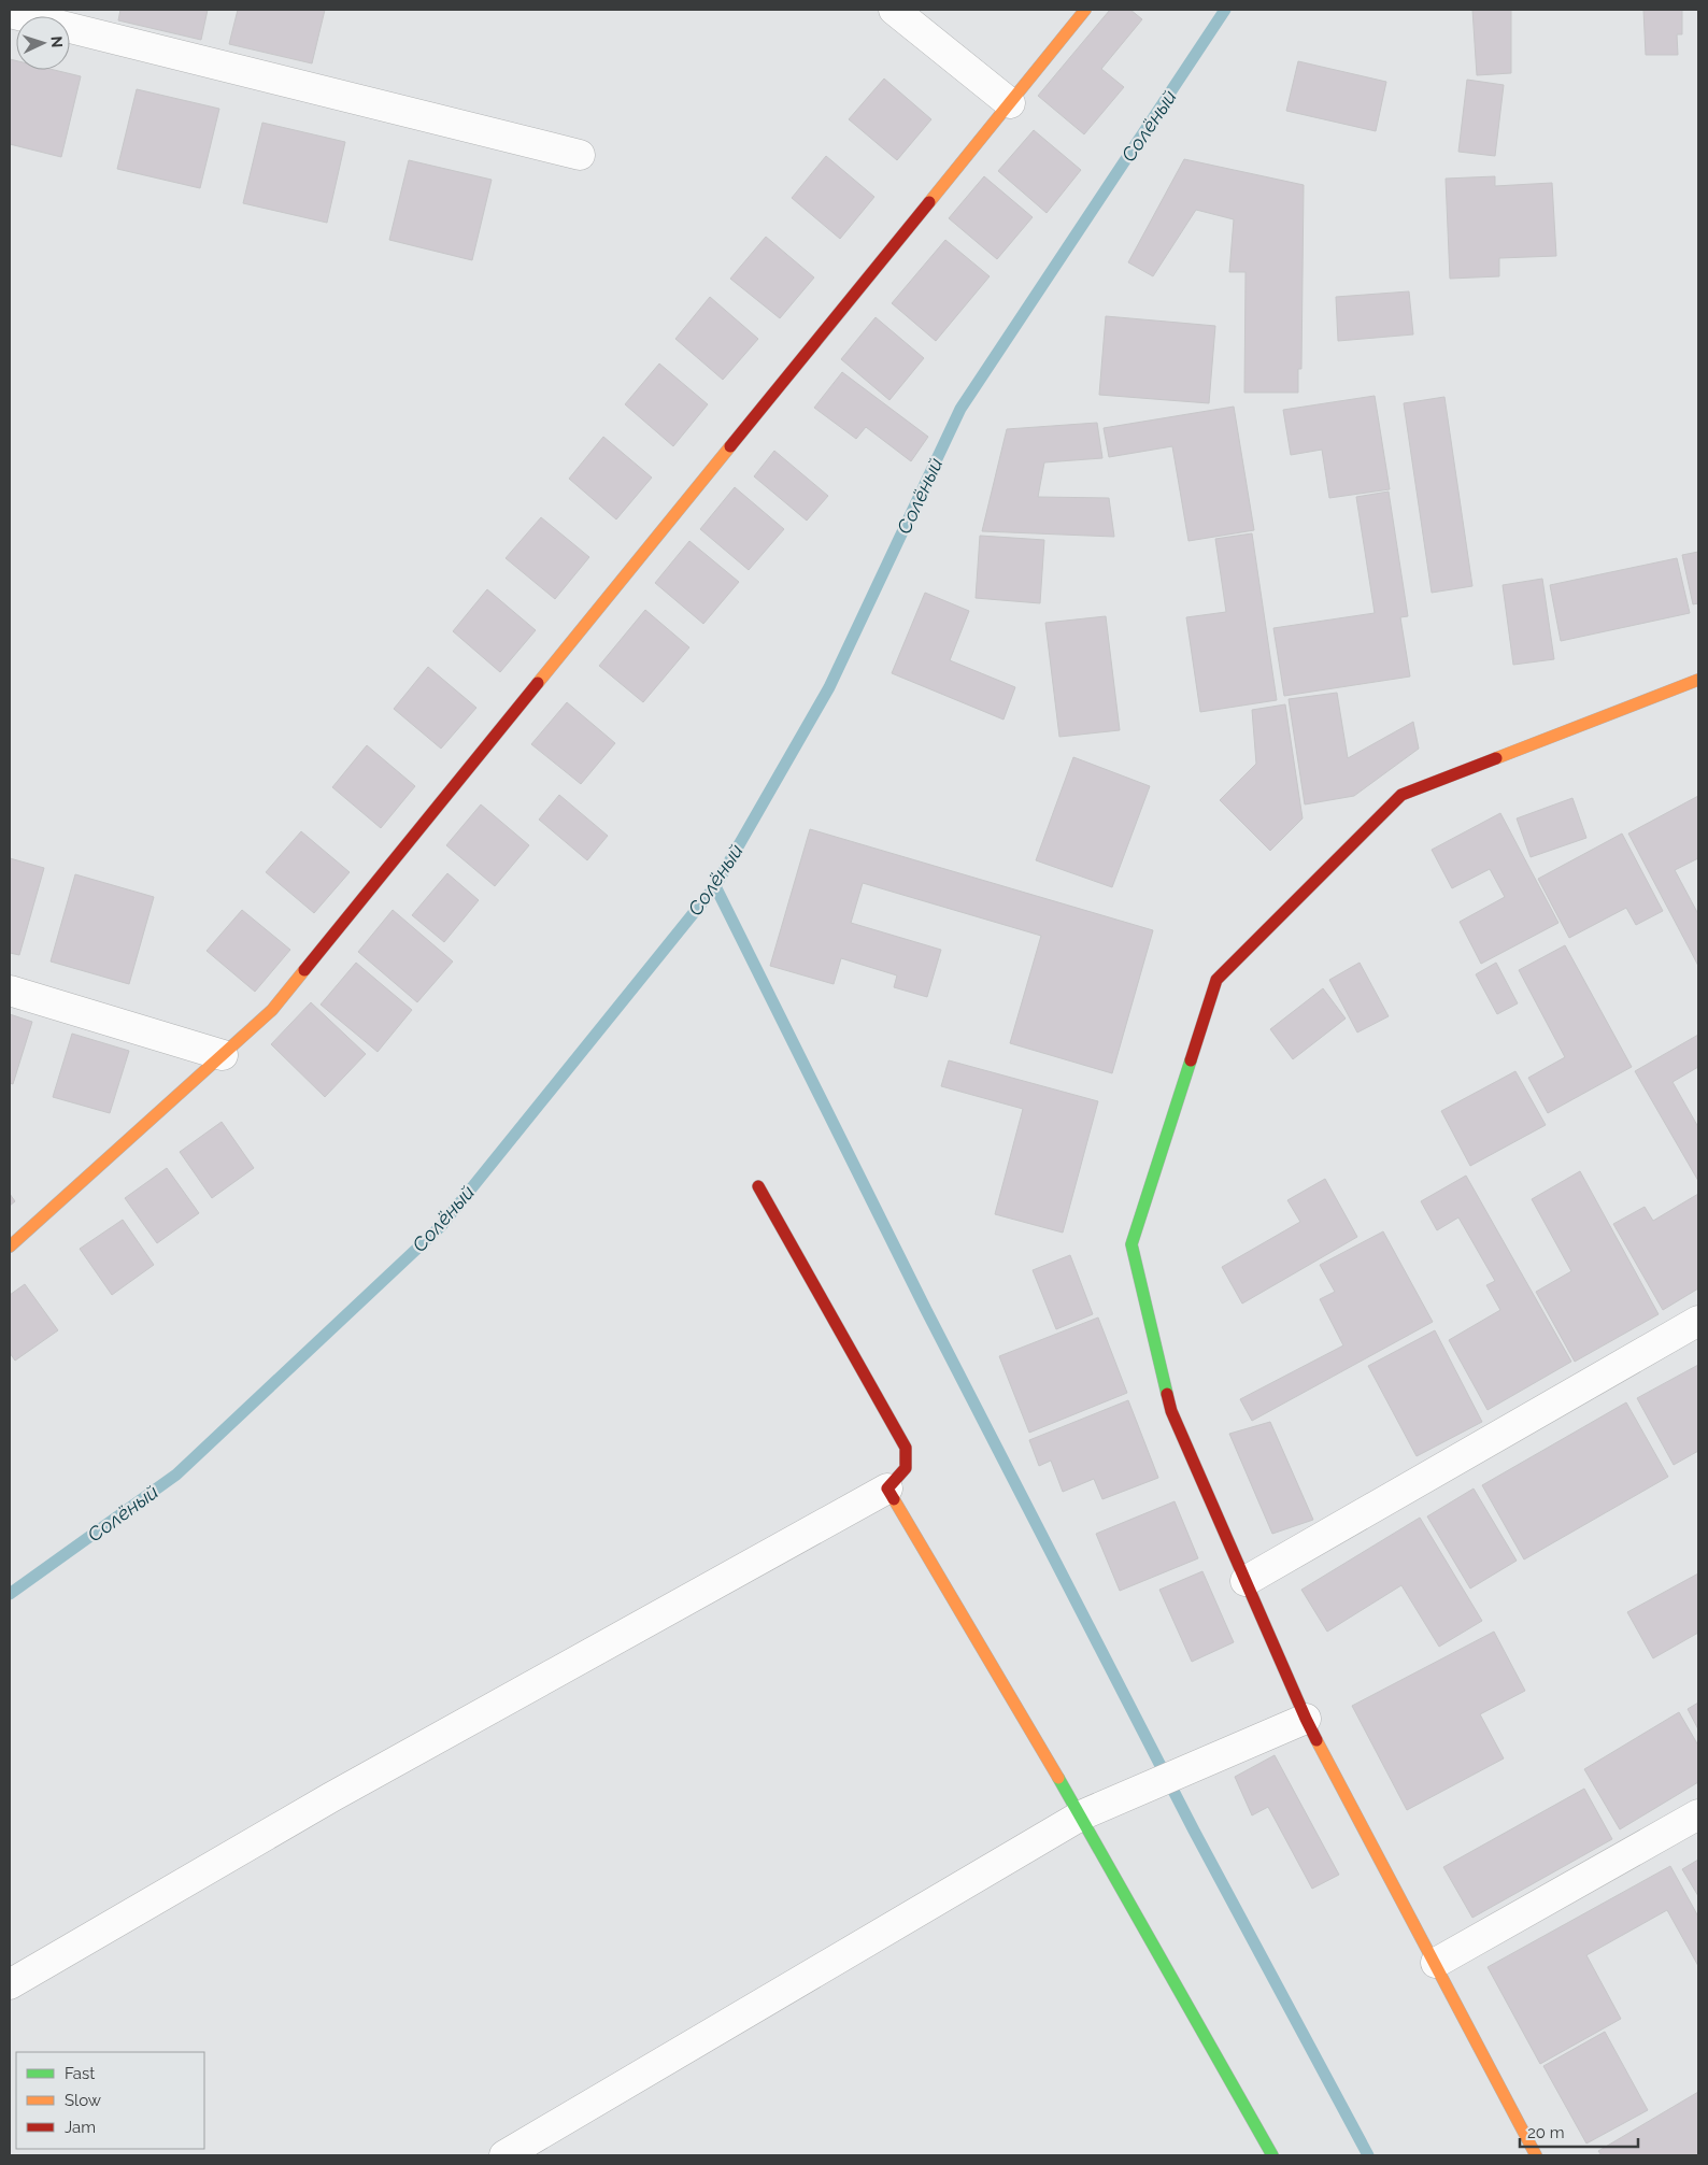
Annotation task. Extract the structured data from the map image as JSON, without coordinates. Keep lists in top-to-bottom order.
{
  "water": ["Солёный"],
  "legend": ["Fast", "Slow", "Jam"],
  "scale_bar": "20 m",
  "north": "right"
}
